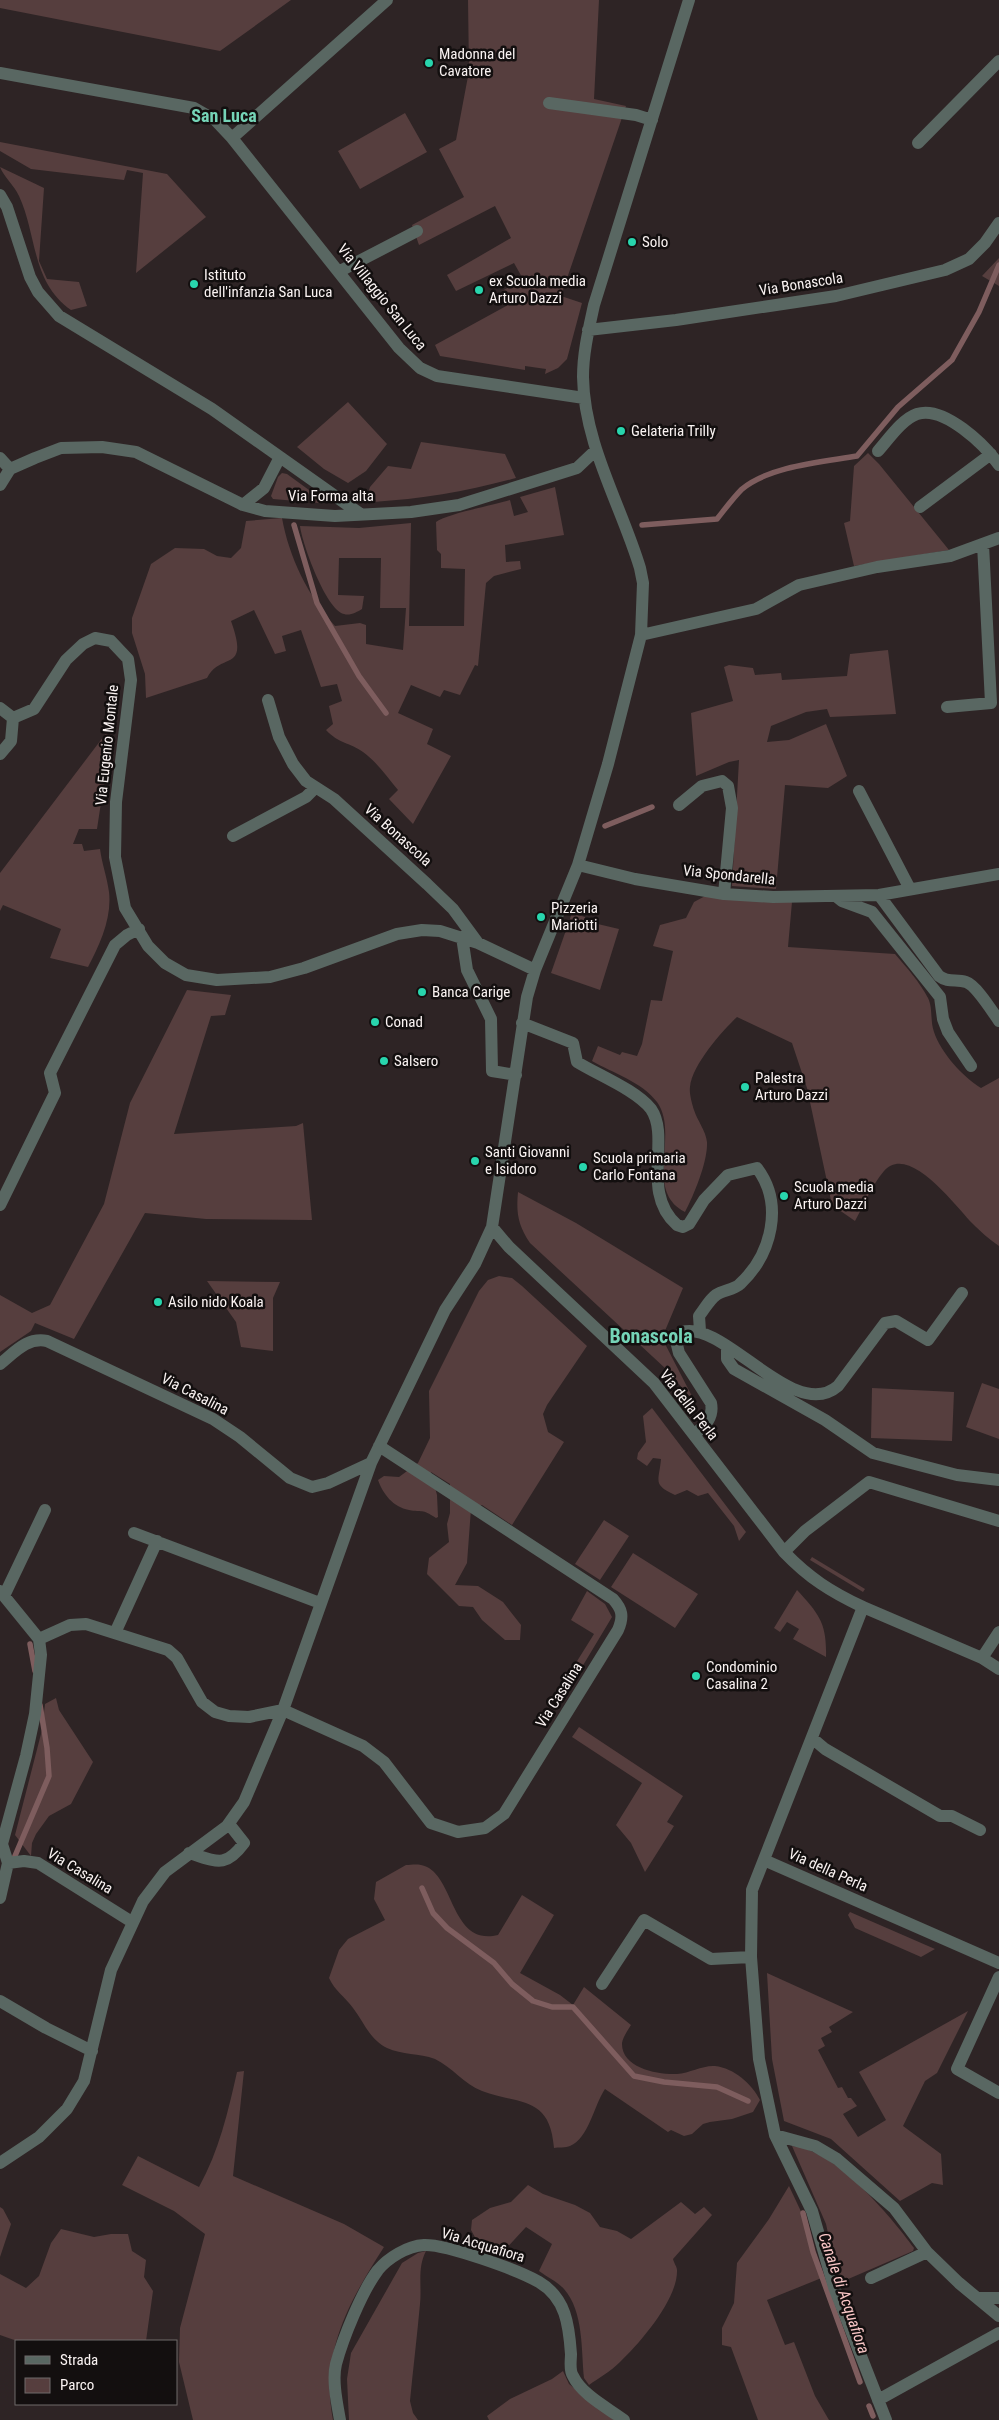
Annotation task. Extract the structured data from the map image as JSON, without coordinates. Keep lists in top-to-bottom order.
{
  "streets": {
    "street": [
      "Via Bonascola",
      "Via Villaggio San Luca",
      "Via Forma alta",
      "Via Eugenio Montale",
      "Via Spondarella",
      "Via Casalina",
      "Via della Perla",
      "Via Acquafiora"
    ]
  },
  "crossings": [
    ["Via Bonascola", "Via Eugenio Montale"]
  ],
  "districts": ["San Luca", "Bonascola"],
  "water": ["Canale di Acquafiora"],
  "places": [
    "Madonna del Cavatore",
    "Solo",
    "Istituto dell'infanzia San Luca",
    "ex Scuola media Arturo Dazzi",
    "Gelateria Trilly",
    "Pizzeria Mariotti",
    "Banca Carige",
    "Conad",
    "Salsero",
    "Palestra Arturo Dazzi",
    "Santi Giovanni e Isidoro",
    "Scuola primaria Carlo Fontana",
    "Scuola media Arturo Dazzi",
    "Asilo nido Koala",
    "Condominio Casalina 2"
  ],
  "legend": ["Strada", "Parco"]
}
